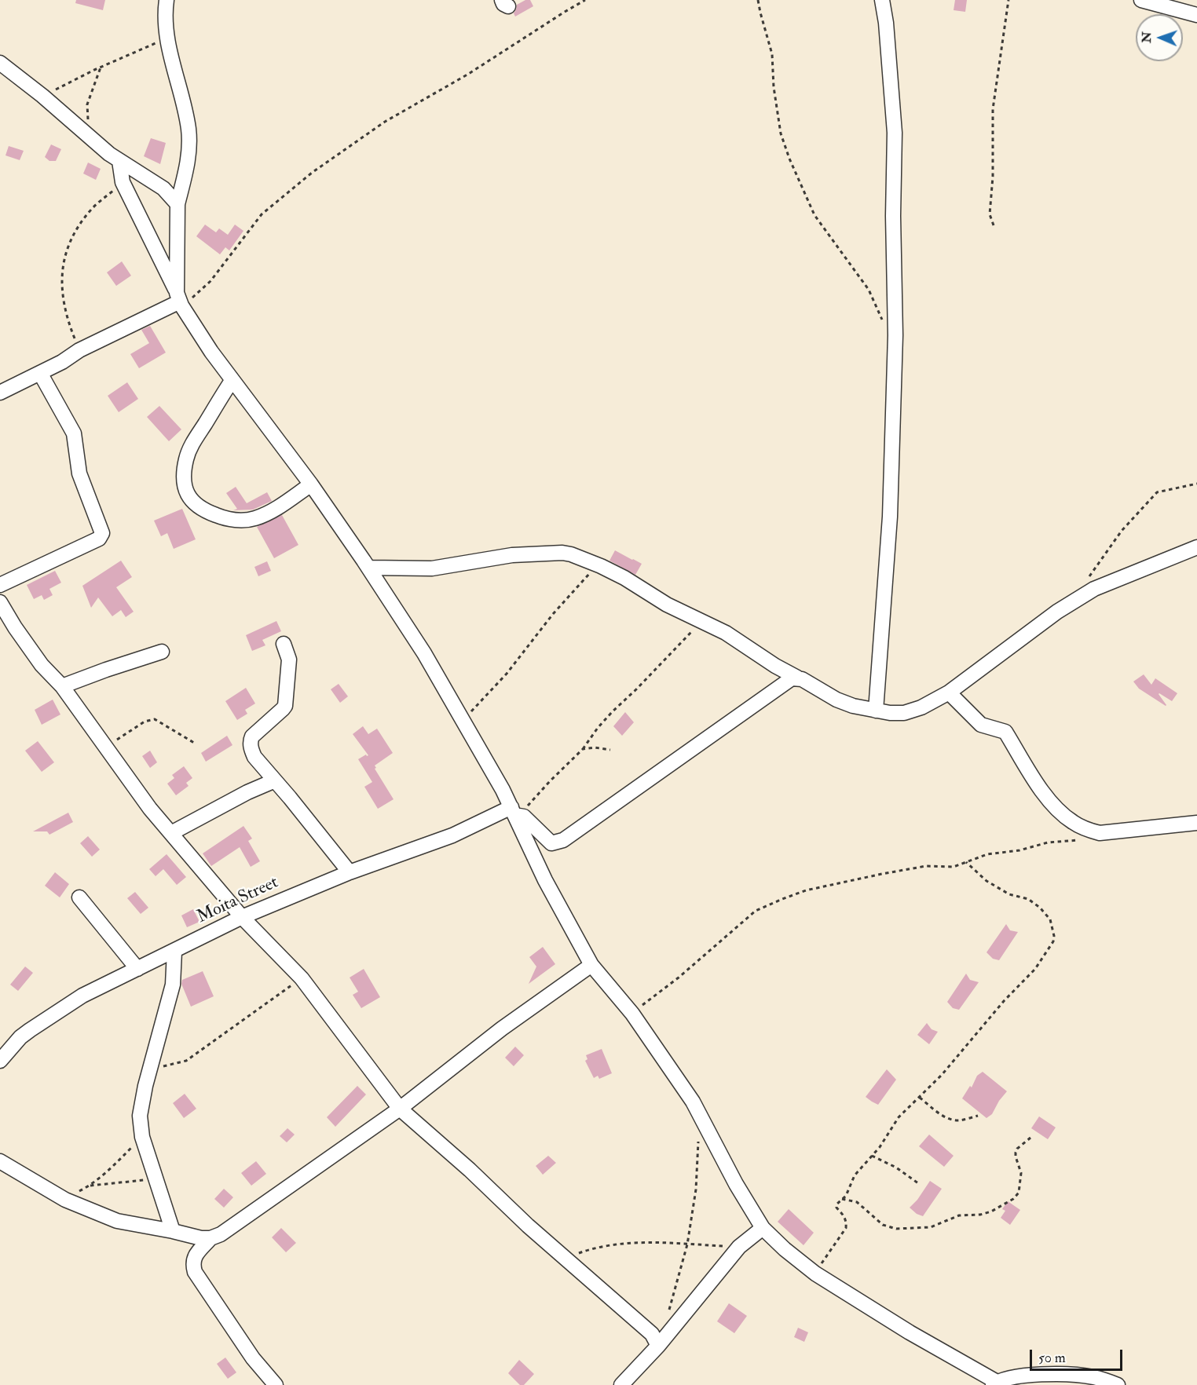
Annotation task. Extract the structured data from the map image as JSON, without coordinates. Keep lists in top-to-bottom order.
{
  "streets": {
    "street": ["Moita Street"]
  },
  "scale_bar": "50 m",
  "north": "left"
}
